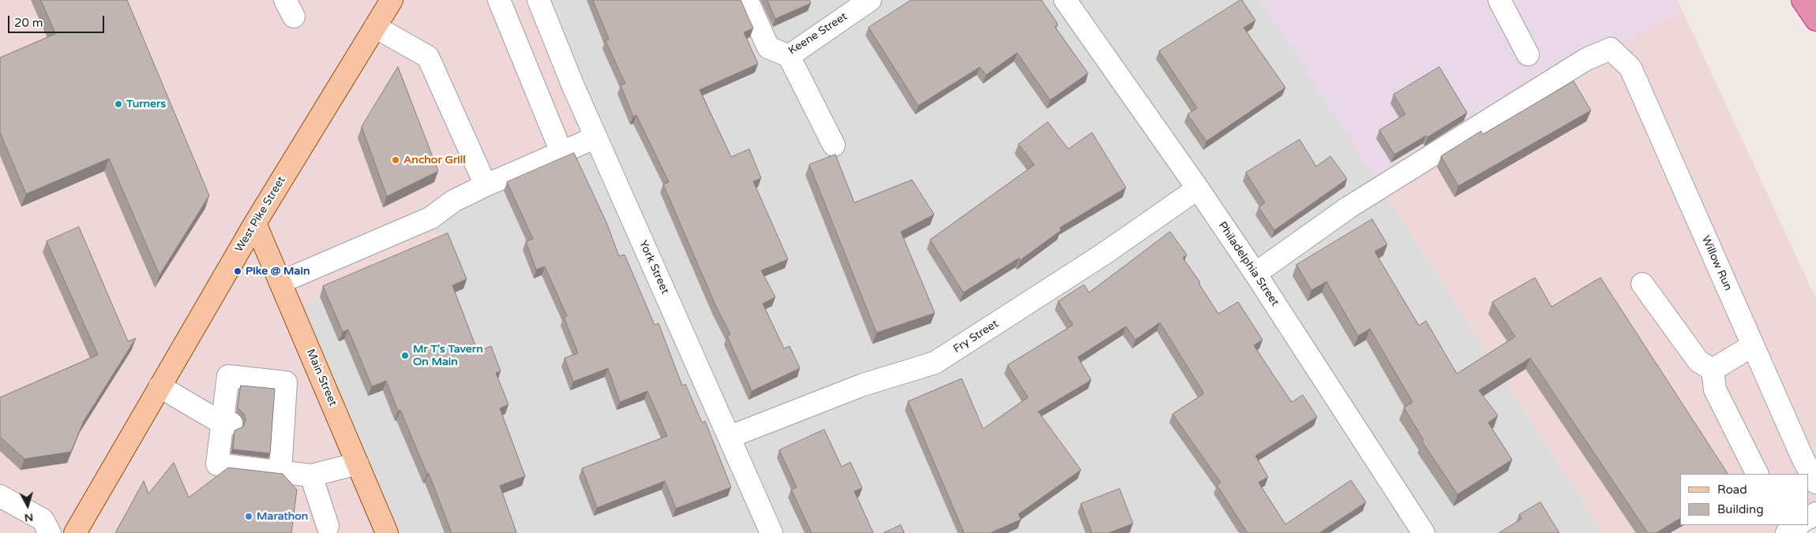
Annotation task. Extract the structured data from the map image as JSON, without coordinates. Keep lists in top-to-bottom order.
{
  "streets": {
    "main road": ["West Pike Street", "Main Street"],
    "street": [
      "Keene Street",
      "Willow Run",
      "Philadelphia Street",
      "York Street",
      "Fry Street"
    ]
  },
  "crossings": [
    ["West Pike Street", "Main Street"],
    ["Willow Run", "Philadelphia Street"],
    ["Philadelphia Street", "Fry Street"],
    ["York Street", "Fry Street"]
  ],
  "places": [
    "Turners",
    "Anchor Grill",
    "Pike @ Main",
    "Mr T's Tavern On Main",
    "Marathon"
  ],
  "legend": ["Road", "Building"],
  "scale_bar": "20 m",
  "north": "bottom"
}
